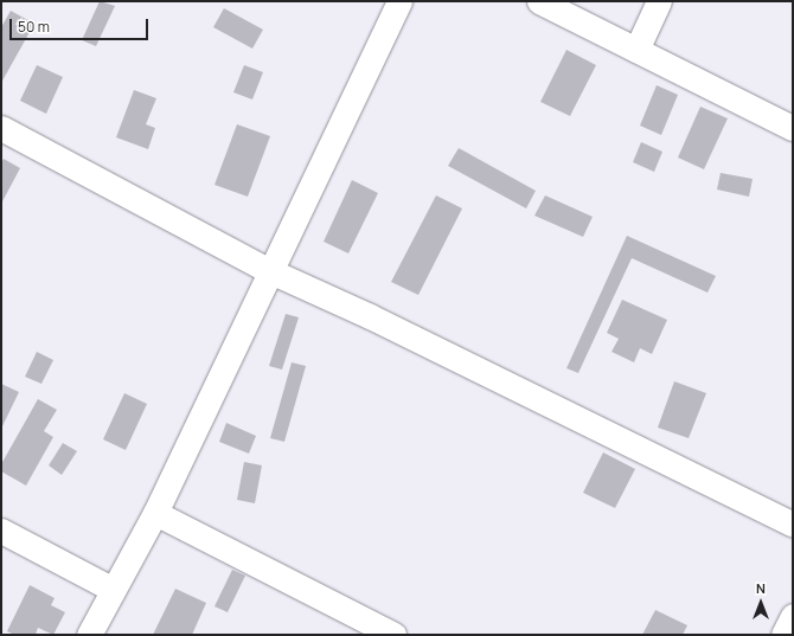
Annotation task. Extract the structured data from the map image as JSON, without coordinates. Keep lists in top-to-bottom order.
{
  "scale_bar": "50 m",
  "north": "top"
}
